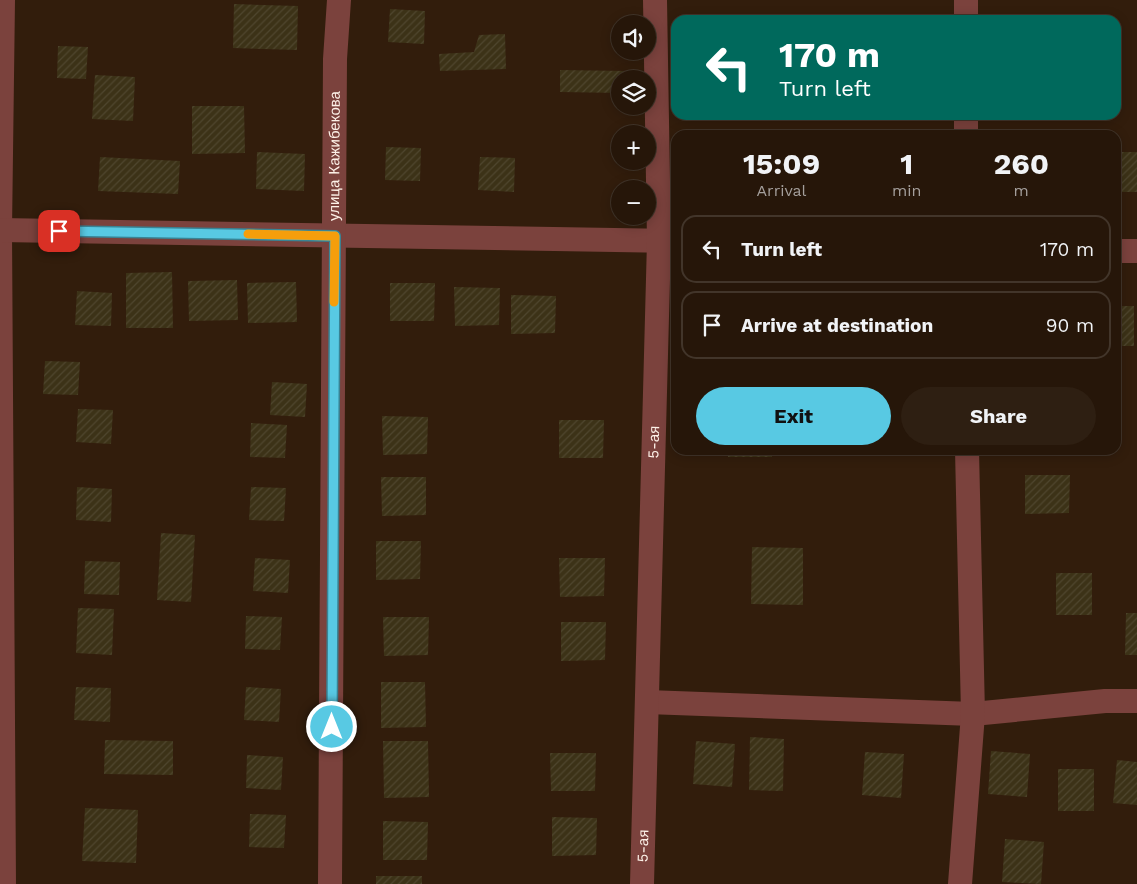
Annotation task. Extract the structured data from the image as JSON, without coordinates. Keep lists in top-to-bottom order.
{
  "streets": {
    "street": ["улица Кажибекова", "5-ая"]
  },
  "page": {
    "map_buttons": ["+", "−"],
    "turn": ["170 m", "Turn left"],
    "eta": [
      "15:09",
      "Arrival",
      "1",
      "min",
      "260",
      "m"
    ],
    "list": [
      {
        "name": "Turn left",
        "value": "170 m"
      },
      {
        "name": "Arrive at destination",
        "value": "90 m"
      }
    ],
    "buttons": ["Exit", "Share"]
  }
}
